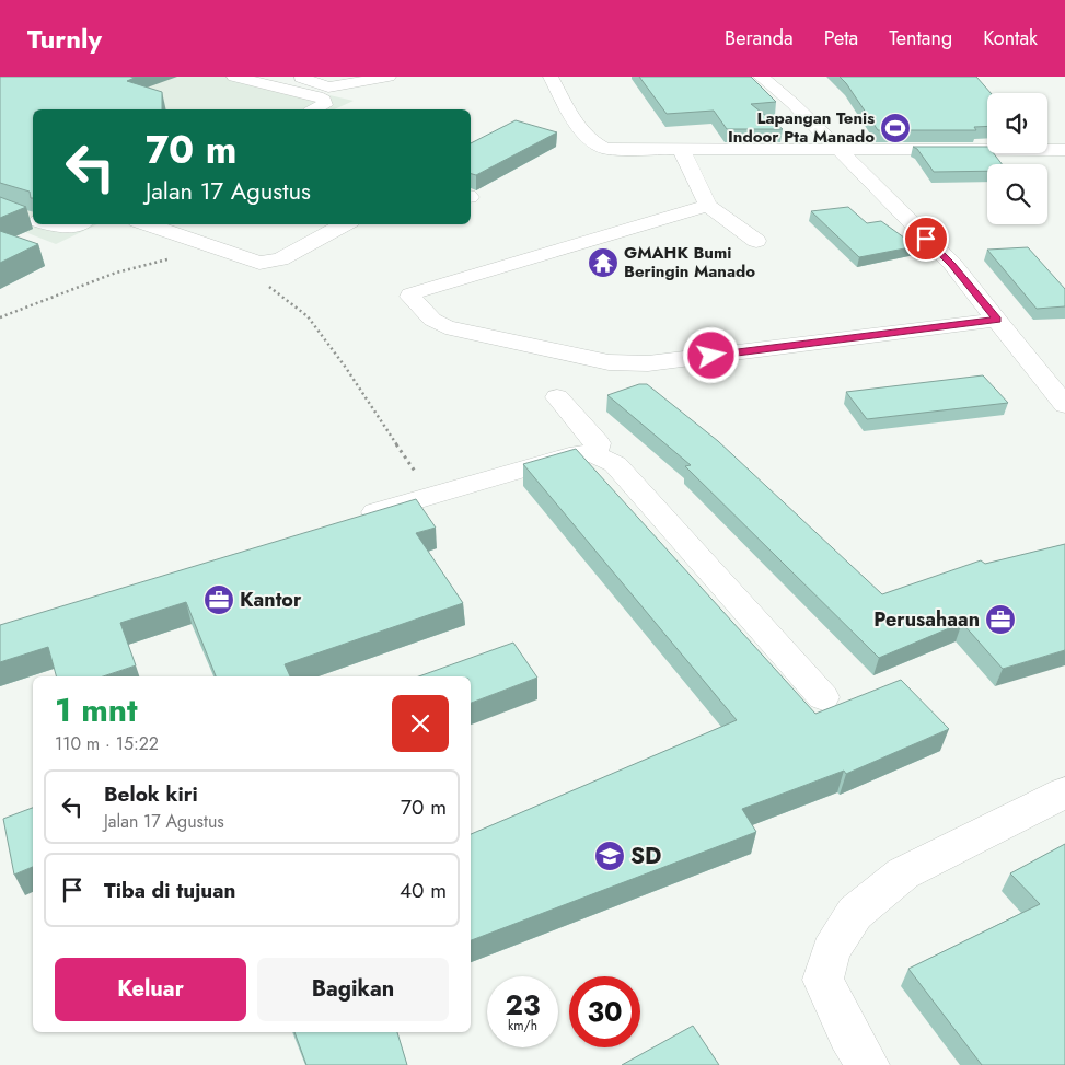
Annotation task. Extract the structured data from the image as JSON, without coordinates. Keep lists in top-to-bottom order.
{
  "places": {
    "sports": ["Lapangan Tenis Indoor Pta Manado"],
    "temple": ["GMAHK Bumi Beringin Manado"],
    "office": ["Kantor", "Perusahaan"],
    "school or university": ["SD"]
  },
  "page": {
    "header": "Turnly",
    "nav": [
      "Beranda",
      "Peta",
      "Tentang",
      "Kontak"
    ],
    "turn": ["70 m", "Jalan 17 Agustus"],
    "heading": ["1 mnt", "110 m · 15:22"],
    "list": [
      {
        "name": "Belok kiri",
        "note": "Jalan 17 Agustus",
        "value": "70 m"
      },
      {
        "name": "Tiba di tujuan",
        "value": "40 m"
      }
    ],
    "buttons": ["Keluar", "Bagikan"],
    "speed": "23 km/h",
    "limit": "30"
  }
}
